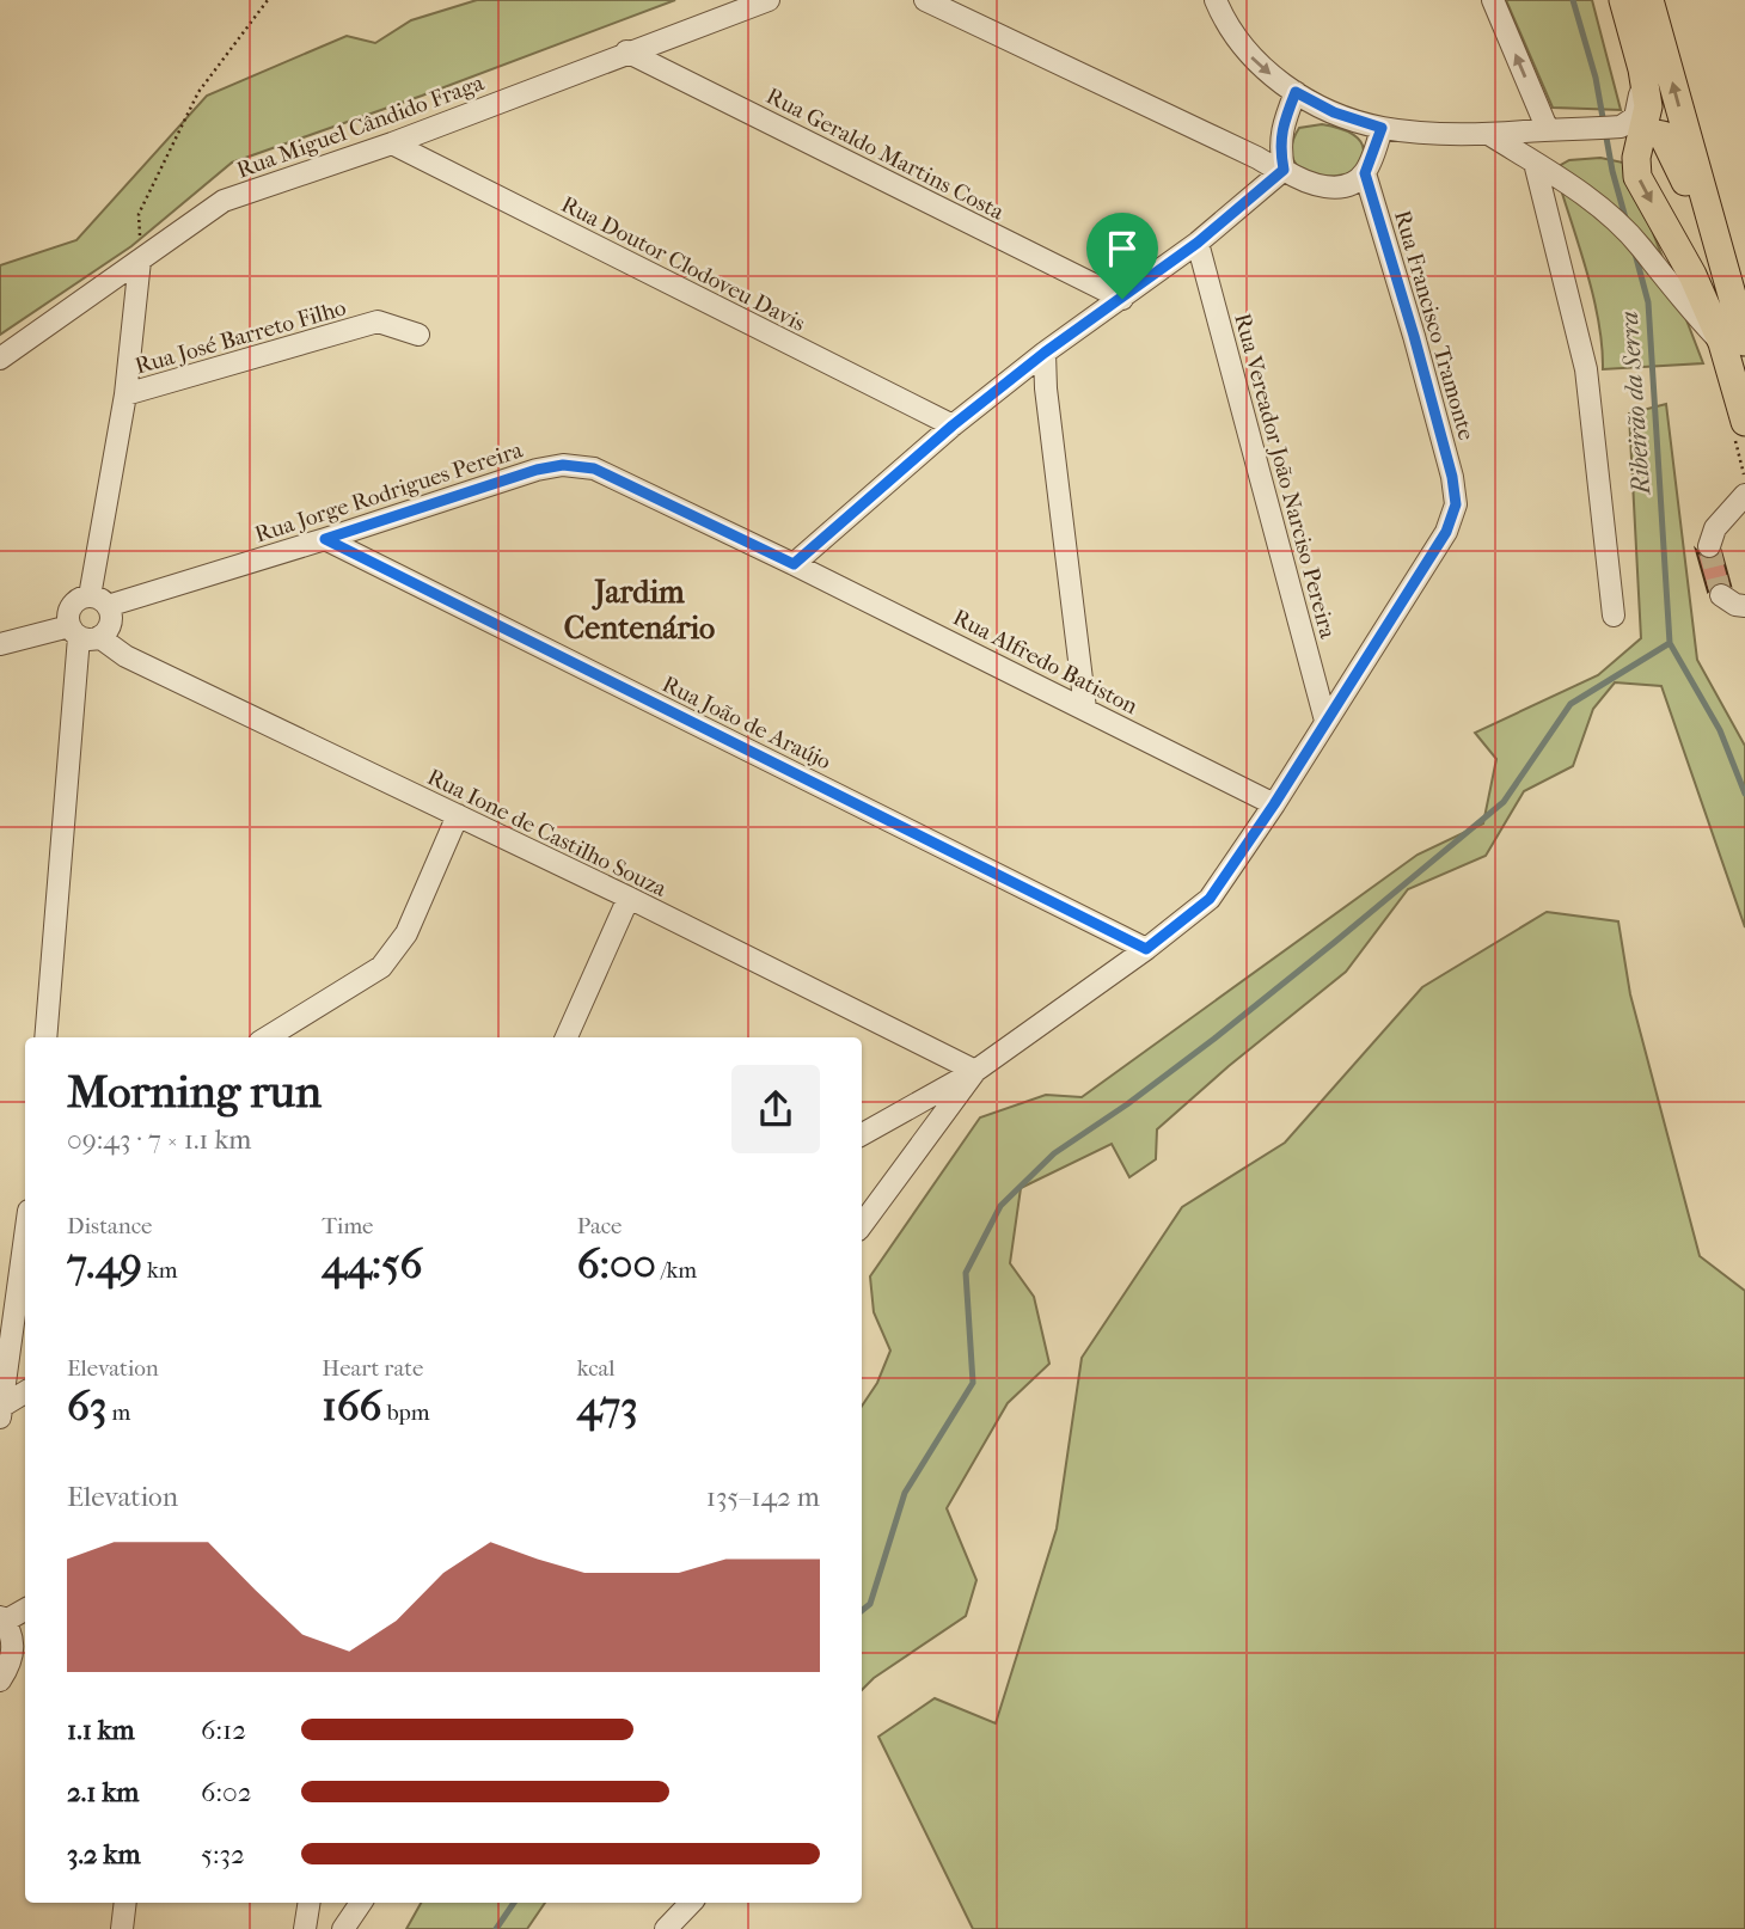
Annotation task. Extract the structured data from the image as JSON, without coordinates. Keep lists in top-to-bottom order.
{
  "streets": {
    "street": [
      "Rua Miguel Cândido Fraga",
      "Rua Geraldo Martins Costa",
      "Rua Doutor Clodoveu Davis",
      "Rua Francisco Tramonte",
      "Rua José Barreto Filho",
      "Rua Vereador João Narciso Pereira",
      "Rua Jorge Rodrigues Pereira",
      "Rua Alfredo Batiston",
      "Rua João de Araújo",
      "Rua Ione de Castilho Souza"
    ]
  },
  "crossings": [
    ["Rua Miguel Cândido Fraga", "Rua Geraldo Martins Costa"],
    ["Rua Miguel Cândido Fraga", "Rua Doutor Clodoveu Davis"],
    ["Rua Francisco Tramonte", "Rua Vereador João Narciso Pereira"],
    ["Rua Francisco Tramonte", "Rua Alfredo Batiston"],
    ["Rua Francisco Tramonte", "Rua João de Araújo"],
    ["Rua Francisco Tramonte", "Rua Ione de Castilho Souza"],
    ["Rua Jorge Rodrigues Pereira", "Rua Alfredo Batiston"],
    ["Rua Jorge Rodrigues Pereira", "Rua João de Araújo"],
    ["Rua Jorge Rodrigues Pereira", "Rua Ione de Castilho Souza"]
  ],
  "districts": ["Jardim Centenário"],
  "water": ["Ribeirão da Serra"],
  "page": {
    "heading": ["Morning run", "09:43 · 7 × 1.1 km"],
    "stats": [
      ["Distance", "7.49 km"],
      ["Time", "44:56"],
      ["Pace", "6:00 /km"],
      ["Elevation", "63 m"],
      ["Heart rate", "166 bpm"],
      ["kcal", "473"]
    ],
    "chart": ["Elevation", "135–142 m"],
    "list": [
      {
        "name": "1.1 km",
        "note": "6:12"
      },
      {
        "name": "2.1 km",
        "note": "6:02"
      },
      {
        "name": "3.2 km",
        "note": "5:32"
      }
    ]
  }
}
